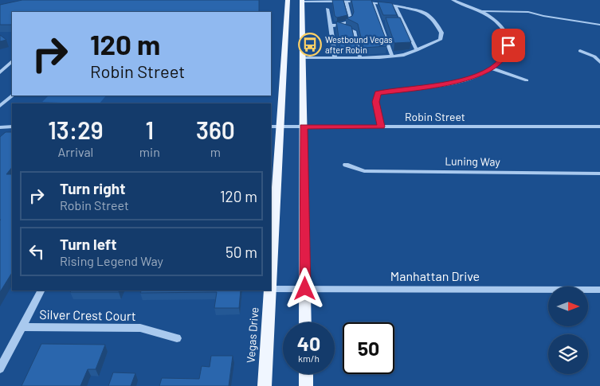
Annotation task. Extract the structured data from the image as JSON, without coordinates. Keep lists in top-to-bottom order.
{
  "streets": {
    "main road": ["Vegas Drive"],
    "street": [
      "Robin Street",
      "Luning Way",
      "Manhattan Drive",
      "Silver Crest Court"
    ]
  },
  "crossings": [
    ["Robin Street", "Vegas Drive"],
    ["Manhattan Drive", "Vegas Drive"]
  ],
  "places": {
    "bus stop": ["Westbound Vegas after Robin"]
  },
  "north": "right",
  "page": {
    "turn": ["120 m", "Robin Street"],
    "eta": [
      "13:29",
      "Arrival",
      "1",
      "min",
      "360",
      "m"
    ],
    "list": [
      {
        "name": "Turn right",
        "note": "Robin Street",
        "value": "120 m"
      },
      {
        "name": "Turn left",
        "note": "Rising Legend Way",
        "value": "50 m"
      }
    ],
    "speed": "40 km/h",
    "limit": "50"
  }
}
